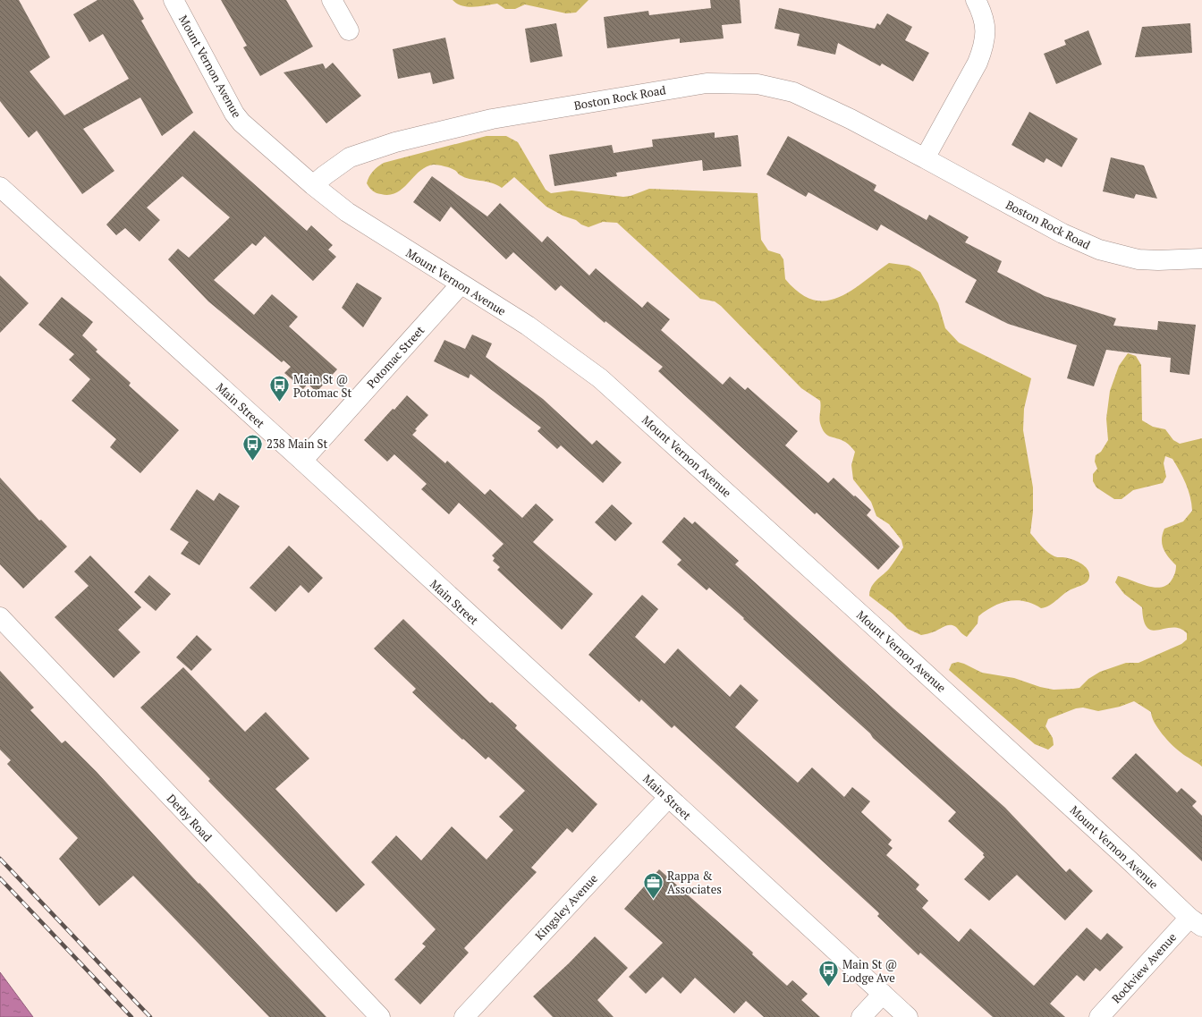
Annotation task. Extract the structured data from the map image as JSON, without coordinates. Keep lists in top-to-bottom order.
{
  "streets": {
    "street": [
      "Mount Vernon Avenue",
      "Boston Rock Road",
      "Potomac Street",
      "Main Street",
      "Derby Road",
      "Kingsley Avenue",
      "Rockview Avenue"
    ]
  },
  "crossings": [
    ["Mount Vernon Avenue", "Boston Rock Road"],
    ["Mount Vernon Avenue", "Potomac Street"],
    ["Mount Vernon Avenue", "Rockview Avenue"],
    ["Potomac Street", "Main Street"],
    ["Main Street", "Kingsley Avenue"]
  ],
  "places": {
    "bus stop": ["Main St @ Potomac St", "238 Main St", "Main St @ Lodge Ave"],
    "office": ["Rappa & Associates"]
  }
}
